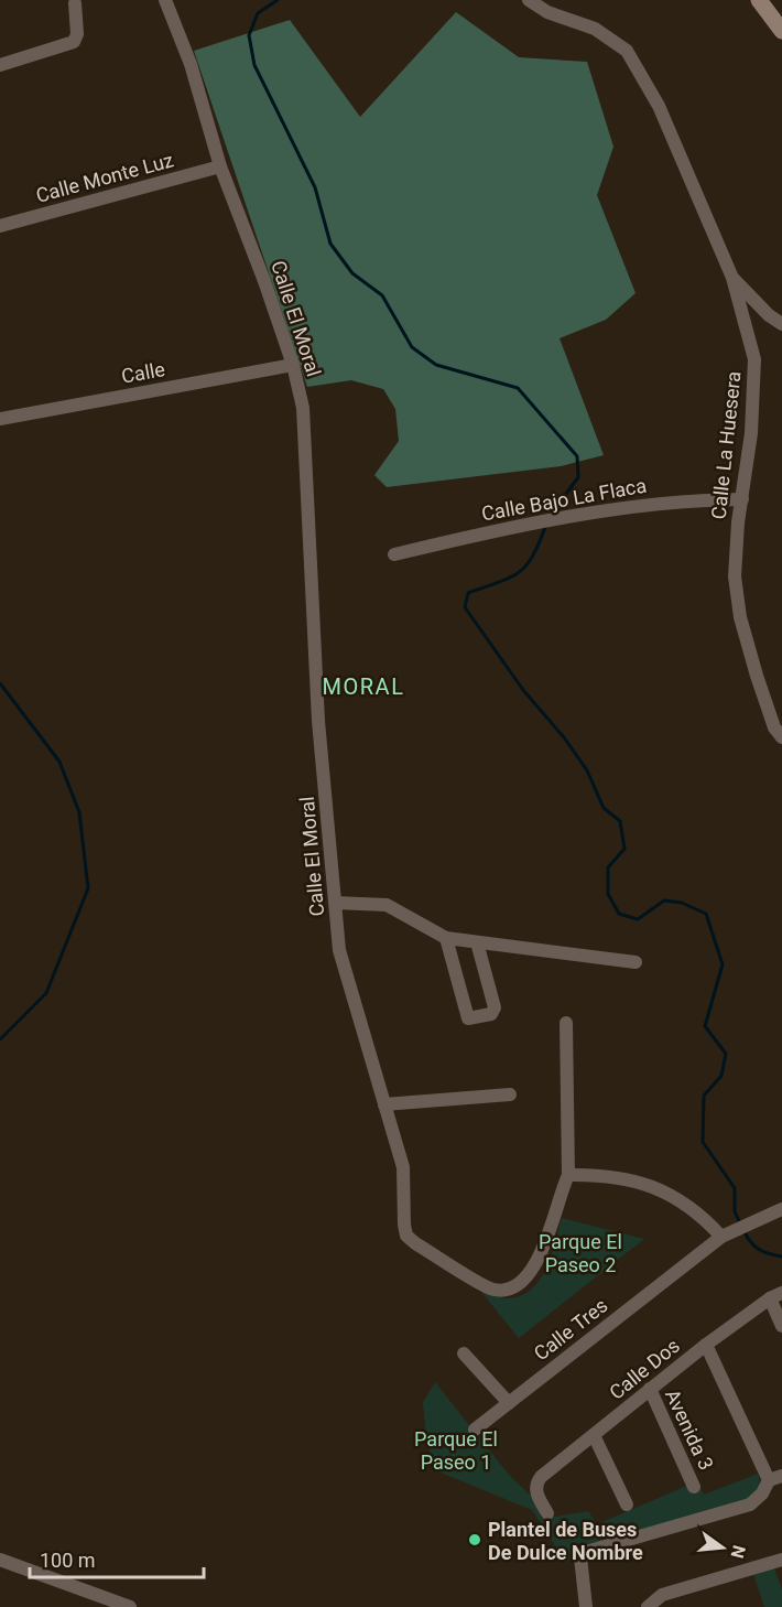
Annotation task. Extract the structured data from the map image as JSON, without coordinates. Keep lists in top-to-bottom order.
{
  "streets": {
    "street": [
      "Calle Monte Luz",
      "Calle El Moral",
      "Calle",
      "Calle La Huesera",
      "Calle Bajo La Flaca",
      "Calle Tres",
      "Calle Dos",
      "Avenida 3"
    ]
  },
  "crossings": [
    ["Calle Monte Luz", "Calle El Moral"],
    ["Calle El Moral", "Calle"],
    ["Calle La Huesera", "Calle Bajo La Flaca"],
    ["Calle Dos", "Avenida 3"]
  ],
  "districts": ["MORAL"],
  "parks": ["Parque El Paseo 2", "Parque El Paseo 1"],
  "places": ["Plantel de Buses De Dulce Nombre"],
  "scale_bar": "100 m",
  "north": "right"
}
